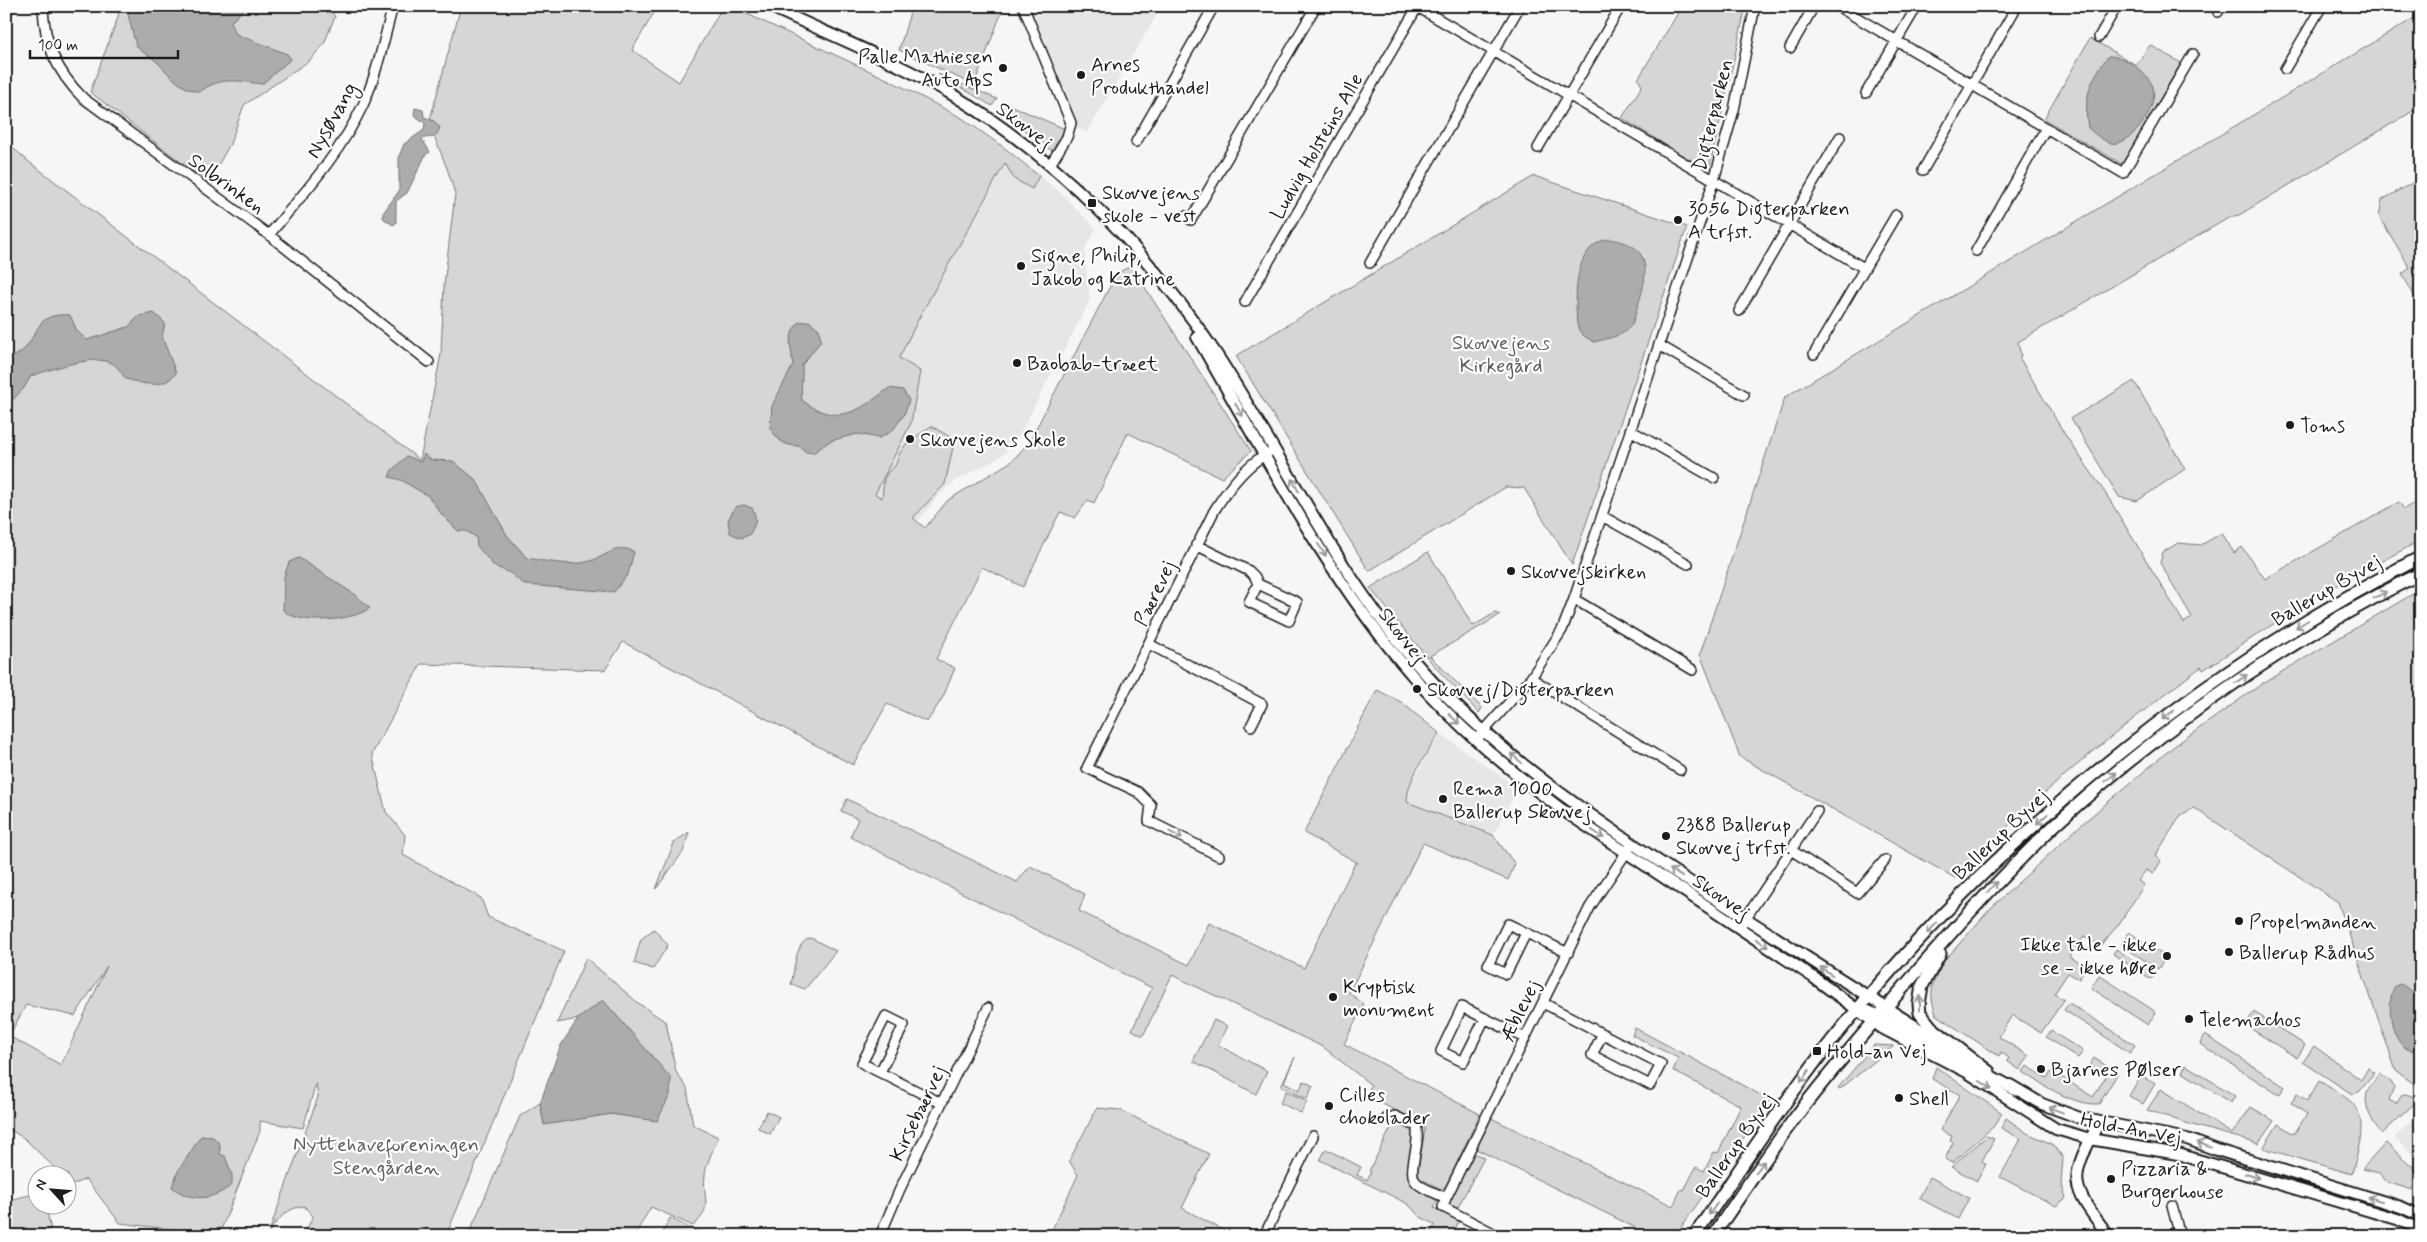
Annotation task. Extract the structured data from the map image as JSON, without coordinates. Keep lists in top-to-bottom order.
{
  "streets": {
    "main road": ["Ballerup Byvej"],
    "street": [
      "Digterparken",
      "Nysøvang",
      "Skovvej",
      "Ludvig Holsteins Alle",
      "Solbrinken",
      "Pærevej",
      "Æblevej",
      "Kirsebærvej",
      "Hold-An Vej"
    ]
  },
  "crossings": [
    ["Digterparken", "Skovvej"],
    ["Digterparken", "Ludvig Holsteins Alle"],
    ["Nysøvang", "Solbrinken"],
    ["Skovvej", "Ballerup Byvej"],
    ["Skovvej", "Pærevej"],
    ["Skovvej", "Æblevej"],
    ["Skovvej", "Hold-An Vej"],
    ["Ballerup Byvej", "Hold-An Vej"]
  ],
  "parks": ["Skovvejens Kirkegård", "Nyttehaveforeningen Stengården"],
  "places": {
    "other": [
      "Palle Mathiesen Auto ApS",
      "Arnes Produkthandel",
      "3056 Digterparken A trfst.",
      "Signe, Philip, Jakob og Katrine",
      "Baobab-træet",
      "Toms",
      "Skovvejens Skole",
      "Skovvejskirken",
      "Skovvej/Digterparken",
      "Rema 1000 Ballerup Skovvej",
      "2388 Ballerup Skovvej trfst.",
      "Propelmanden",
      "Ballerup Rådhus",
      "Ikke tale - ikke se - ikke høre",
      "Kryptisk monument",
      "Telemachos",
      "Bjarnes Pølser",
      "Shell",
      "Cilles chokolader",
      "Pizzaria & Burgerhouse"
    ],
    "transit": ["Skovvejens skole - vest", "Hold-an Vej"]
  },
  "scale_bar": "100 m",
  "north": "top left"
}
